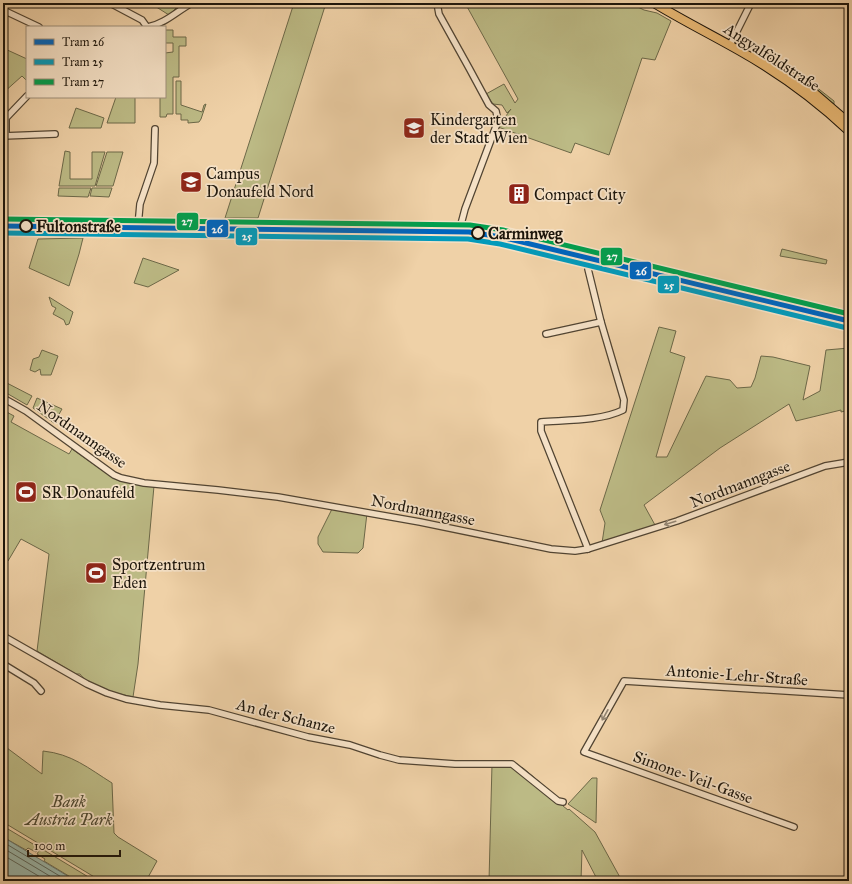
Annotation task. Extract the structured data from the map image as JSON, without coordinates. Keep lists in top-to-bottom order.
{
  "streets": {
    "main road": ["Angyalföldstraße"],
    "street": [
      "Nordmanngasse",
      "Antonie-Lehr-Straße",
      "An der Schanze",
      "Simone-Veil-Gasse"
    ]
  },
  "crossings": [
    ["Antonie-Lehr-Straße", "Simone-Veil-Gasse"]
  ],
  "one_way": ["Antonie-Lehr-Straße"],
  "parks": ["Bank Austria Park"],
  "places": {
    "school or university": ["Kindergarten der Stadt Wien", "Campus Donaufeld Nord"],
    "building": ["Compact City"],
    "other": ["Fultonstraße", "Carminweg"],
    "sports": ["SR Donaufeld", "Sportzentrum Eden"]
  },
  "lines": ["tram line 27", "tram line 26", "tram line 25"],
  "legend": ["Tram 26", "Tram 25", "Tram 27"],
  "scale_bar": "100 m"
}
